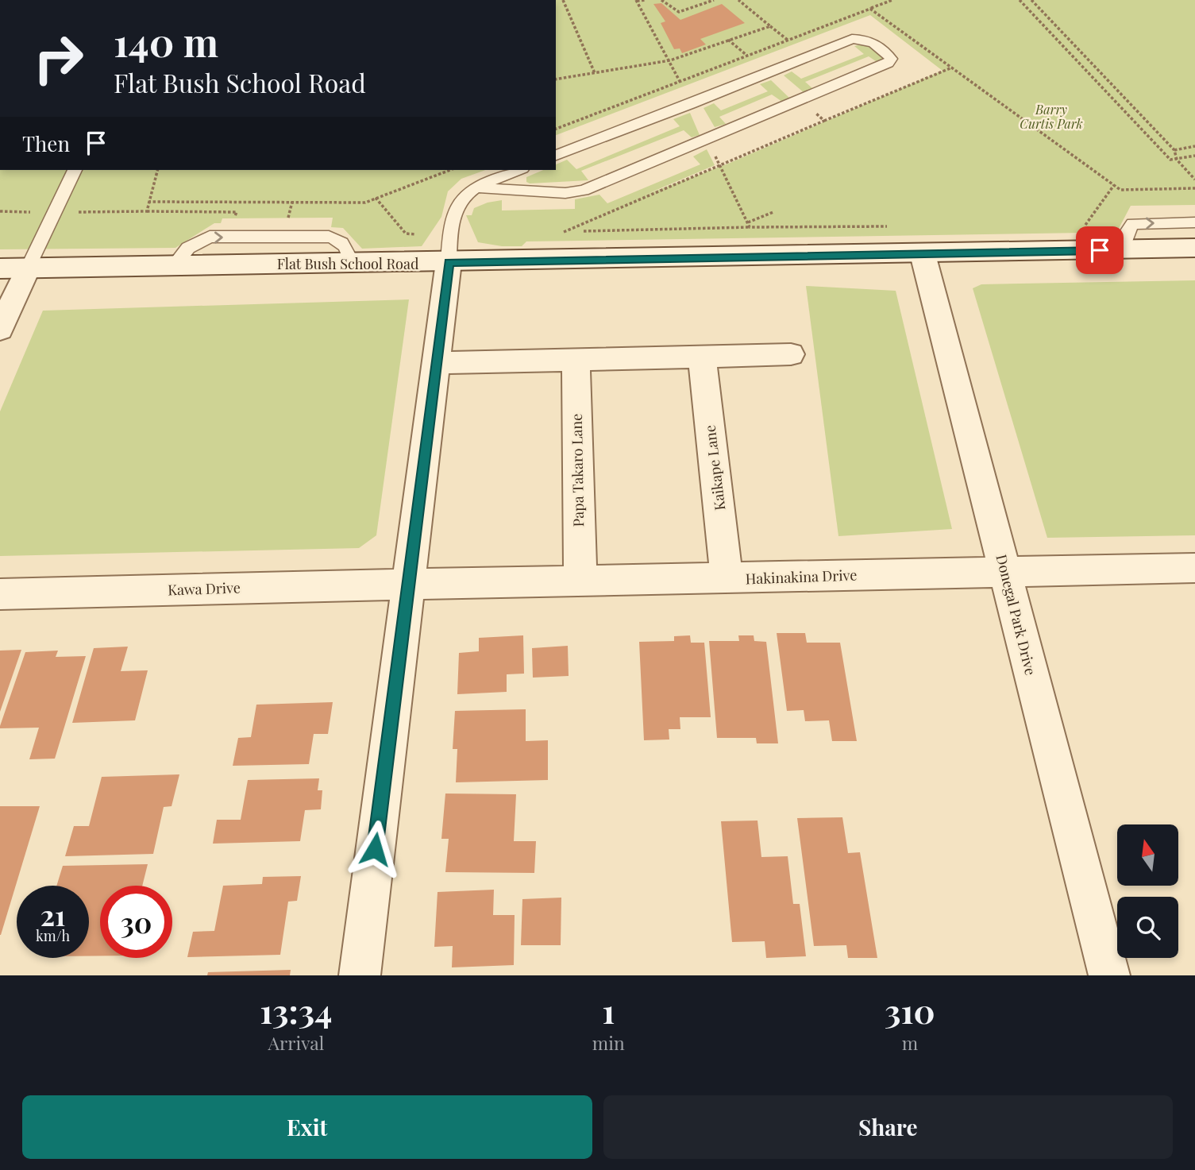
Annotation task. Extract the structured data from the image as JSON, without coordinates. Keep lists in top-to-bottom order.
{
  "streets": {
    "street": [
      "Flat Bush School Road",
      "Kaikape Lane",
      "Papa Takaro Lane",
      "Hakinakina Drive",
      "Kawa Drive",
      "Donegal Park Drive"
    ]
  },
  "crossings": [
    ["Flat Bush School Road", "Donegal Park Drive"],
    ["Kaikape Lane", "Hakinakina Drive"],
    ["Papa Takaro Lane", "Hakinakina Drive"],
    ["Hakinakina Drive", "Kawa Drive"],
    ["Hakinakina Drive", "Donegal Park Drive"]
  ],
  "parks": ["Barry Curtis Park"],
  "north": "top",
  "page": {
    "turn": ["140 m", "Flat Bush School Road"],
    "then": "Then",
    "speed": "21 km/h",
    "limit": "30",
    "eta": [
      "13:34",
      "Arrival",
      "1",
      "min",
      "310",
      "m"
    ],
    "buttons": ["Exit", "Share"]
  }
}
